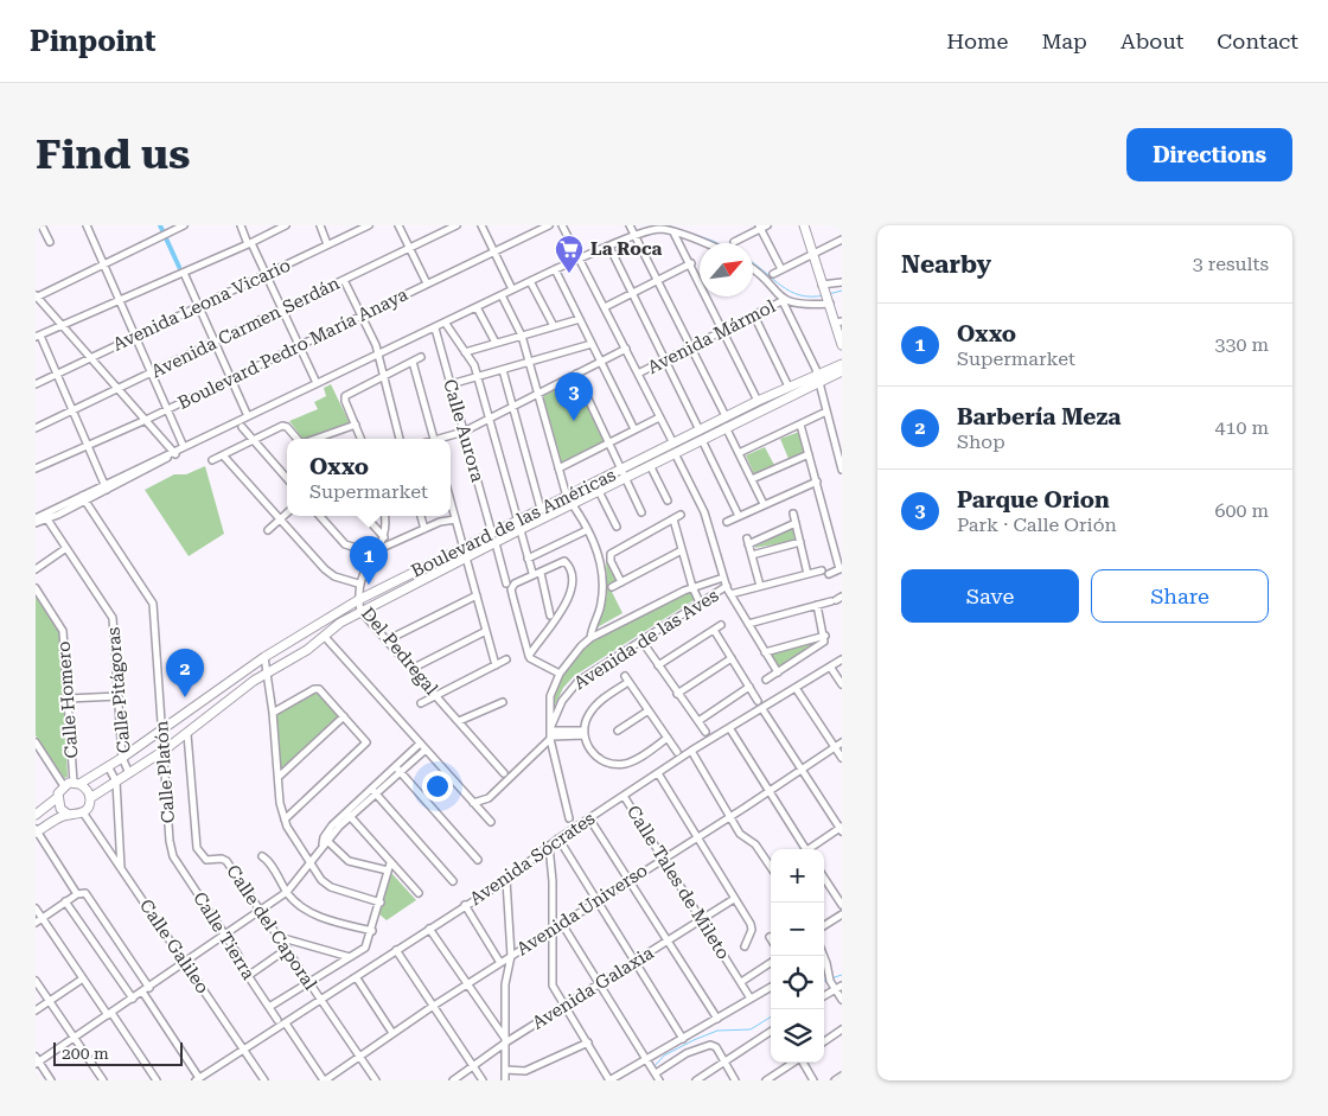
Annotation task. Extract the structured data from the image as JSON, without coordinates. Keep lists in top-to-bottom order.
{
  "streets": {
    "main road": ["Boulevard de las Américas"],
    "street": [
      "Avenida Leona Vicario",
      "Avenida Carmen Serdán",
      "Avenida Mármol",
      "Boulevard Pedro María Anaya",
      "Calle Aurora",
      "Avenida de las Aves",
      "Del Pedregal",
      "Calle Pitágoras",
      "Calle Homero",
      "Calle Platón",
      "Avenida Sócrates",
      "Calle Tales de Mileto",
      "Avenida Universo",
      "Calle del Caporal",
      "Calle Tierra",
      "Calle Galileo",
      "Avenida Galaxia"
    ]
  },
  "crossings": [
    ["Calle Aurora", "Boulevard de las Américas"],
    ["Boulevard de las Américas", "Del Pedregal"],
    ["Boulevard de las Américas", "Calle Pitágoras"],
    ["Boulevard de las Américas", "Calle Homero"],
    ["Boulevard de las Américas", "Calle Platón"],
    ["Boulevard de las Américas", "Calle del Caporal"],
    ["Boulevard de las Américas", "Calle Galileo"],
    ["Calle Pitágoras", "Calle Galileo"],
    ["Calle Homero", "Calle Galileo"],
    ["Calle Platón", "Calle Tierra"],
    ["Avenida Sócrates", "Calle Tales de Mileto"],
    ["Avenida Sócrates", "Calle del Caporal"],
    ["Avenida Sócrates", "Calle Galileo"],
    ["Calle Tales de Mileto", "Avenida Universo"],
    ["Calle Tales de Mileto", "Avenida Galaxia"],
    ["Avenida Universo", "Calle del Caporal"]
  ],
  "places": {
    "supermarket": ["La Roca"]
  },
  "scale_bar": "200 m",
  "north": "top right",
  "page": {
    "header": "Pinpoint",
    "nav": [
      "Home",
      "Map",
      "About",
      "Contact"
    ],
    "buttons": [
      "Directions",
      ["Save", "Share"]
    ],
    "title": "Find us",
    "heading": ["Nearby", "3 results"],
    "list": [
      {
        "mark": "1",
        "name": "Oxxo",
        "note": "Supermarket",
        "value": "330 m"
      },
      {
        "mark": "2",
        "name": "Barbería Meza",
        "note": "Shop",
        "value": "410 m"
      },
      {
        "mark": "3",
        "name": "Parque Orion",
        "note": "Park · Calle Orión",
        "value": "600 m"
      }
    ],
    "pins": ["3", "1", "2"],
    "popup": ["Oxxo", "Supermarket"],
    "map_buttons": ["+", "−"],
    "scale": "200 m"
  }
}
